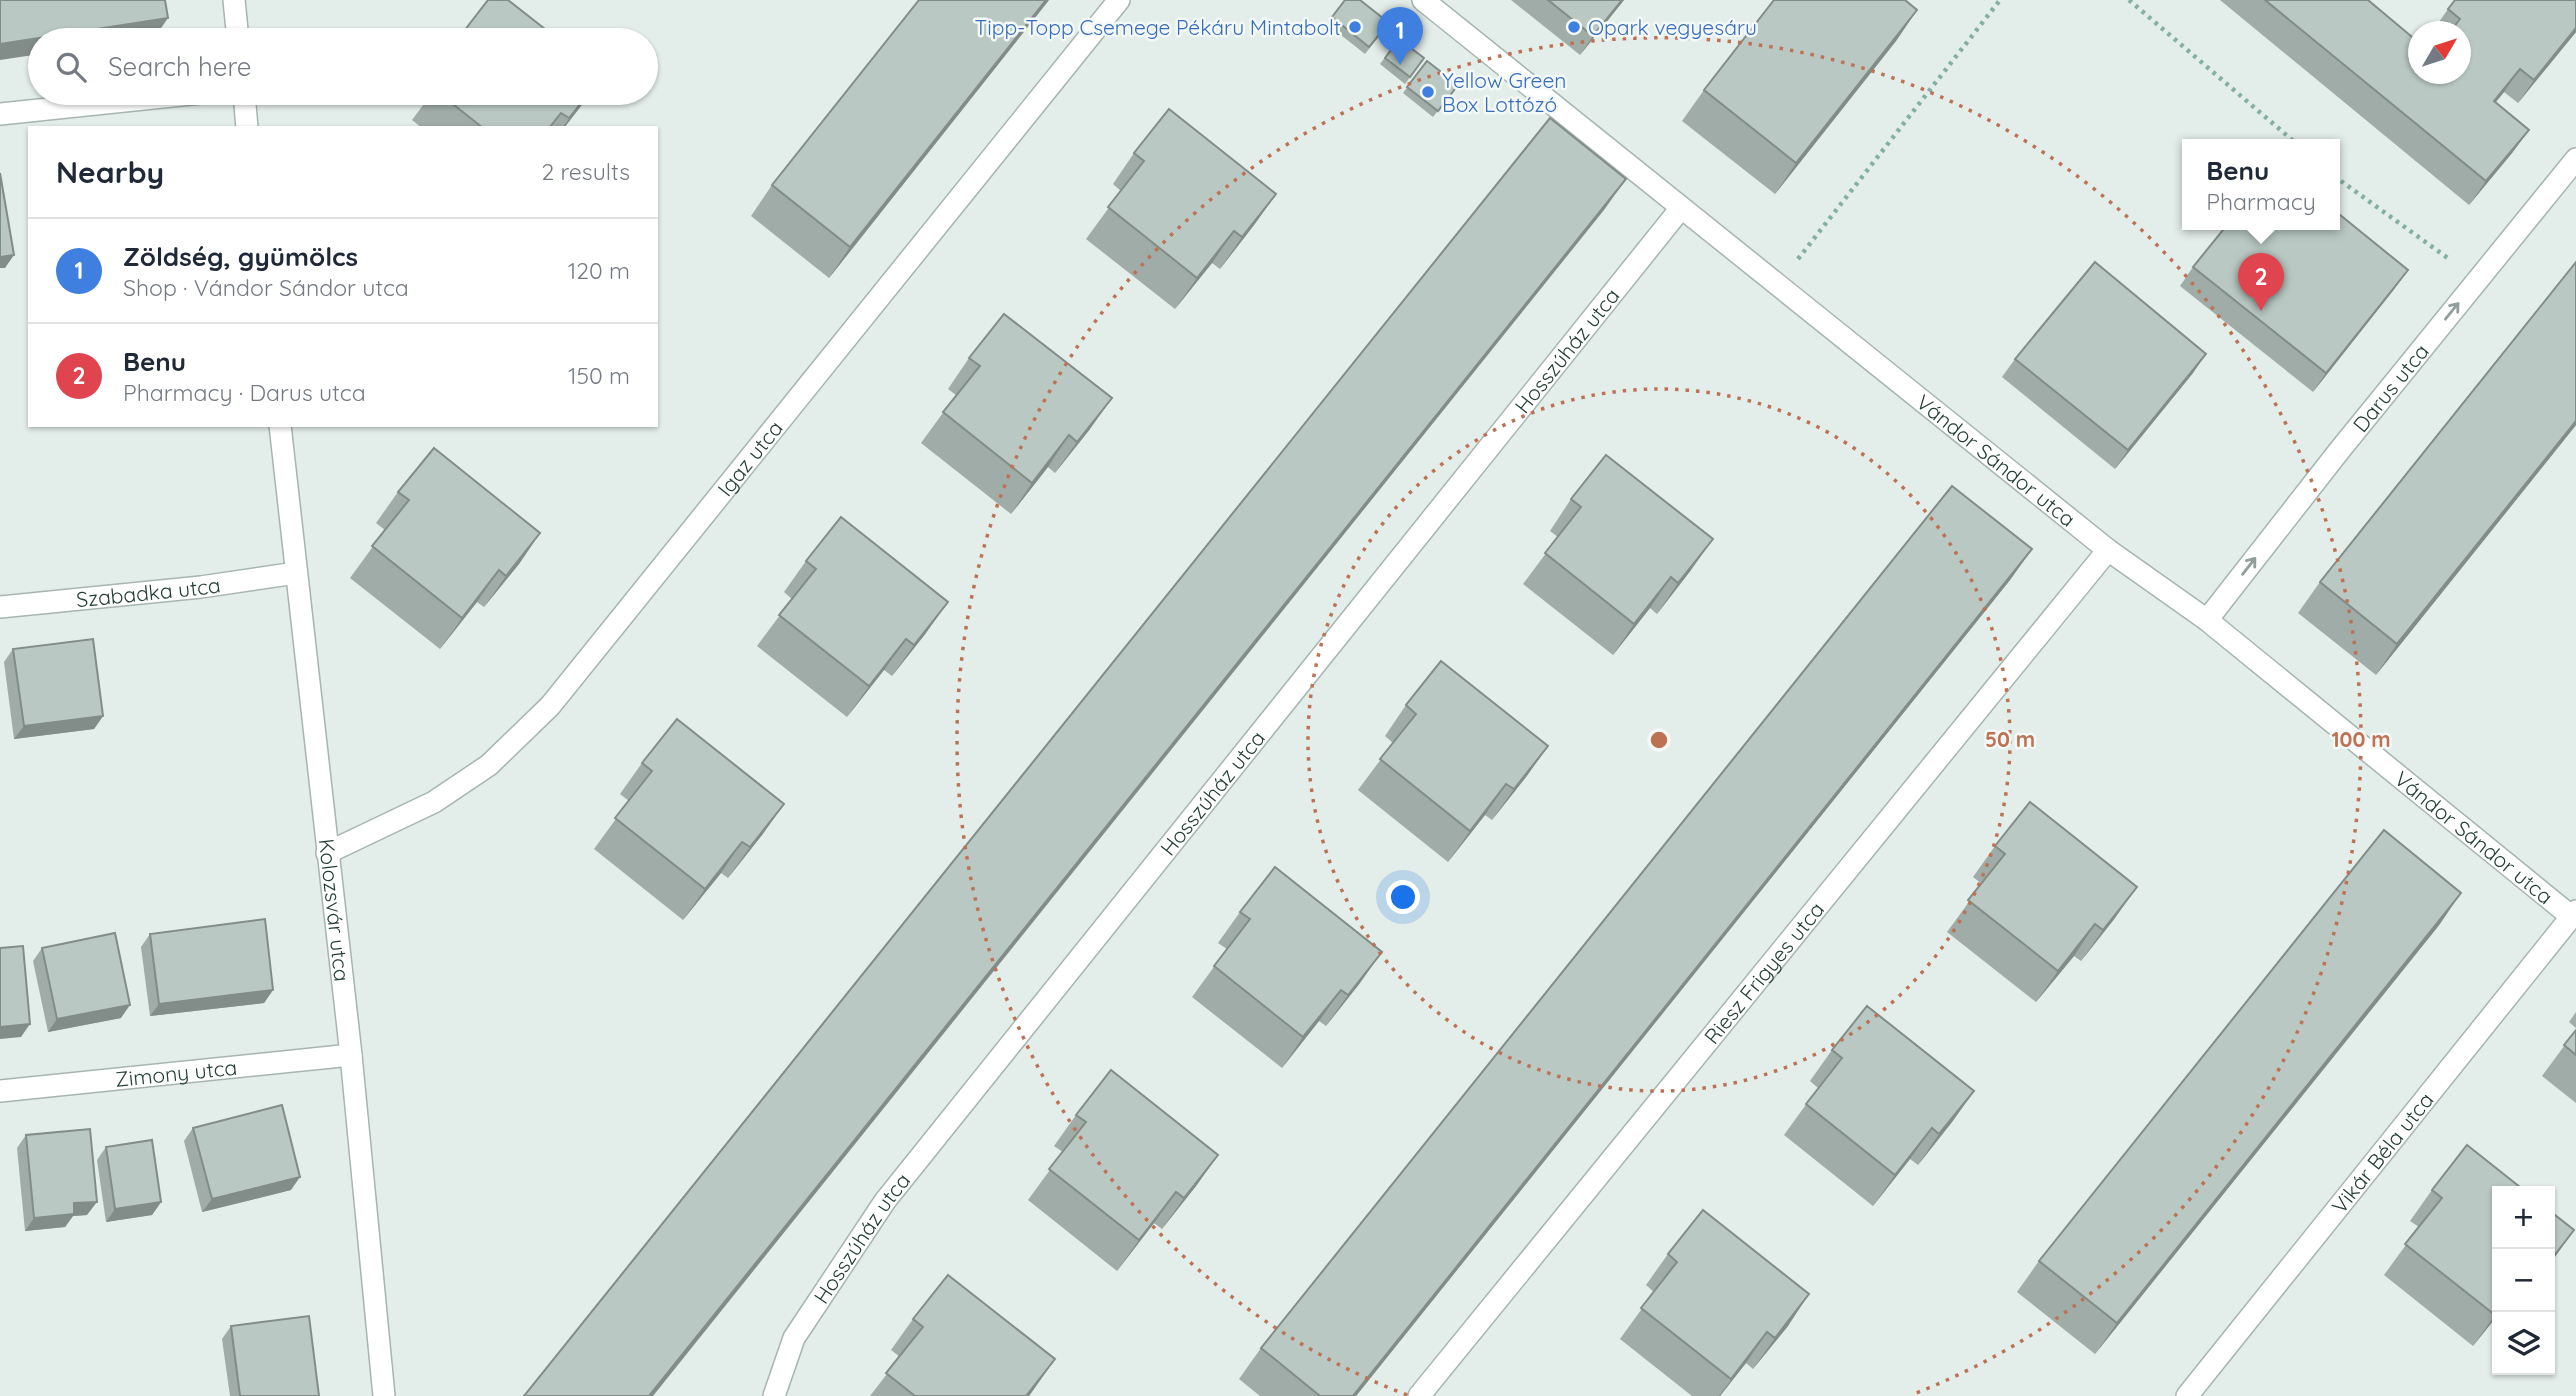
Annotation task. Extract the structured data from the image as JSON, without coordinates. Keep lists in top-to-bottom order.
{
  "streets": {
    "street": [
      "Hosszúház utca",
      "Darus utca",
      "Igaz utca",
      "Vándor Sándor utca",
      "Szabadka utca",
      "Kolozsvár utca",
      "Riesz Frigyes utca",
      "Zimony utca",
      "Vikár Béla utca"
    ]
  },
  "crossings": [
    ["Hosszúház utca", "Vándor Sándor utca"],
    ["Darus utca", "Vándor Sándor utca"],
    ["Igaz utca", "Kolozsvár utca"],
    ["Vándor Sándor utca", "Riesz Frigyes utca"],
    ["Vándor Sándor utca", "Vikár Béla utca"],
    ["Szabadka utca", "Kolozsvár utca"],
    ["Kolozsvár utca", "Zimony utca"]
  ],
  "one_way": ["Darus utca"],
  "places": ["Tipp-Topp Csemege Pékáru Mintabolt", "Opark vegyesáru", "Yellow Green Box Lottózó"],
  "north": "top right",
  "page": {
    "pins": ["1", "2"],
    "search": "Search here",
    "heading": ["Nearby", "2 results"],
    "popup": ["Benu", "Pharmacy"],
    "list": [
      {
        "mark": "1",
        "name": "Zöldség, gyümölcs",
        "note": "Shop · Vándor Sándor utca",
        "value": "120 m"
      },
      {
        "mark": "2",
        "name": "Benu",
        "note": "Pharmacy · Darus utca",
        "value": "150 m"
      }
    ],
    "map_buttons": ["+", "−"]
  },
  "rings": ["50 m", "100 m"]
}
